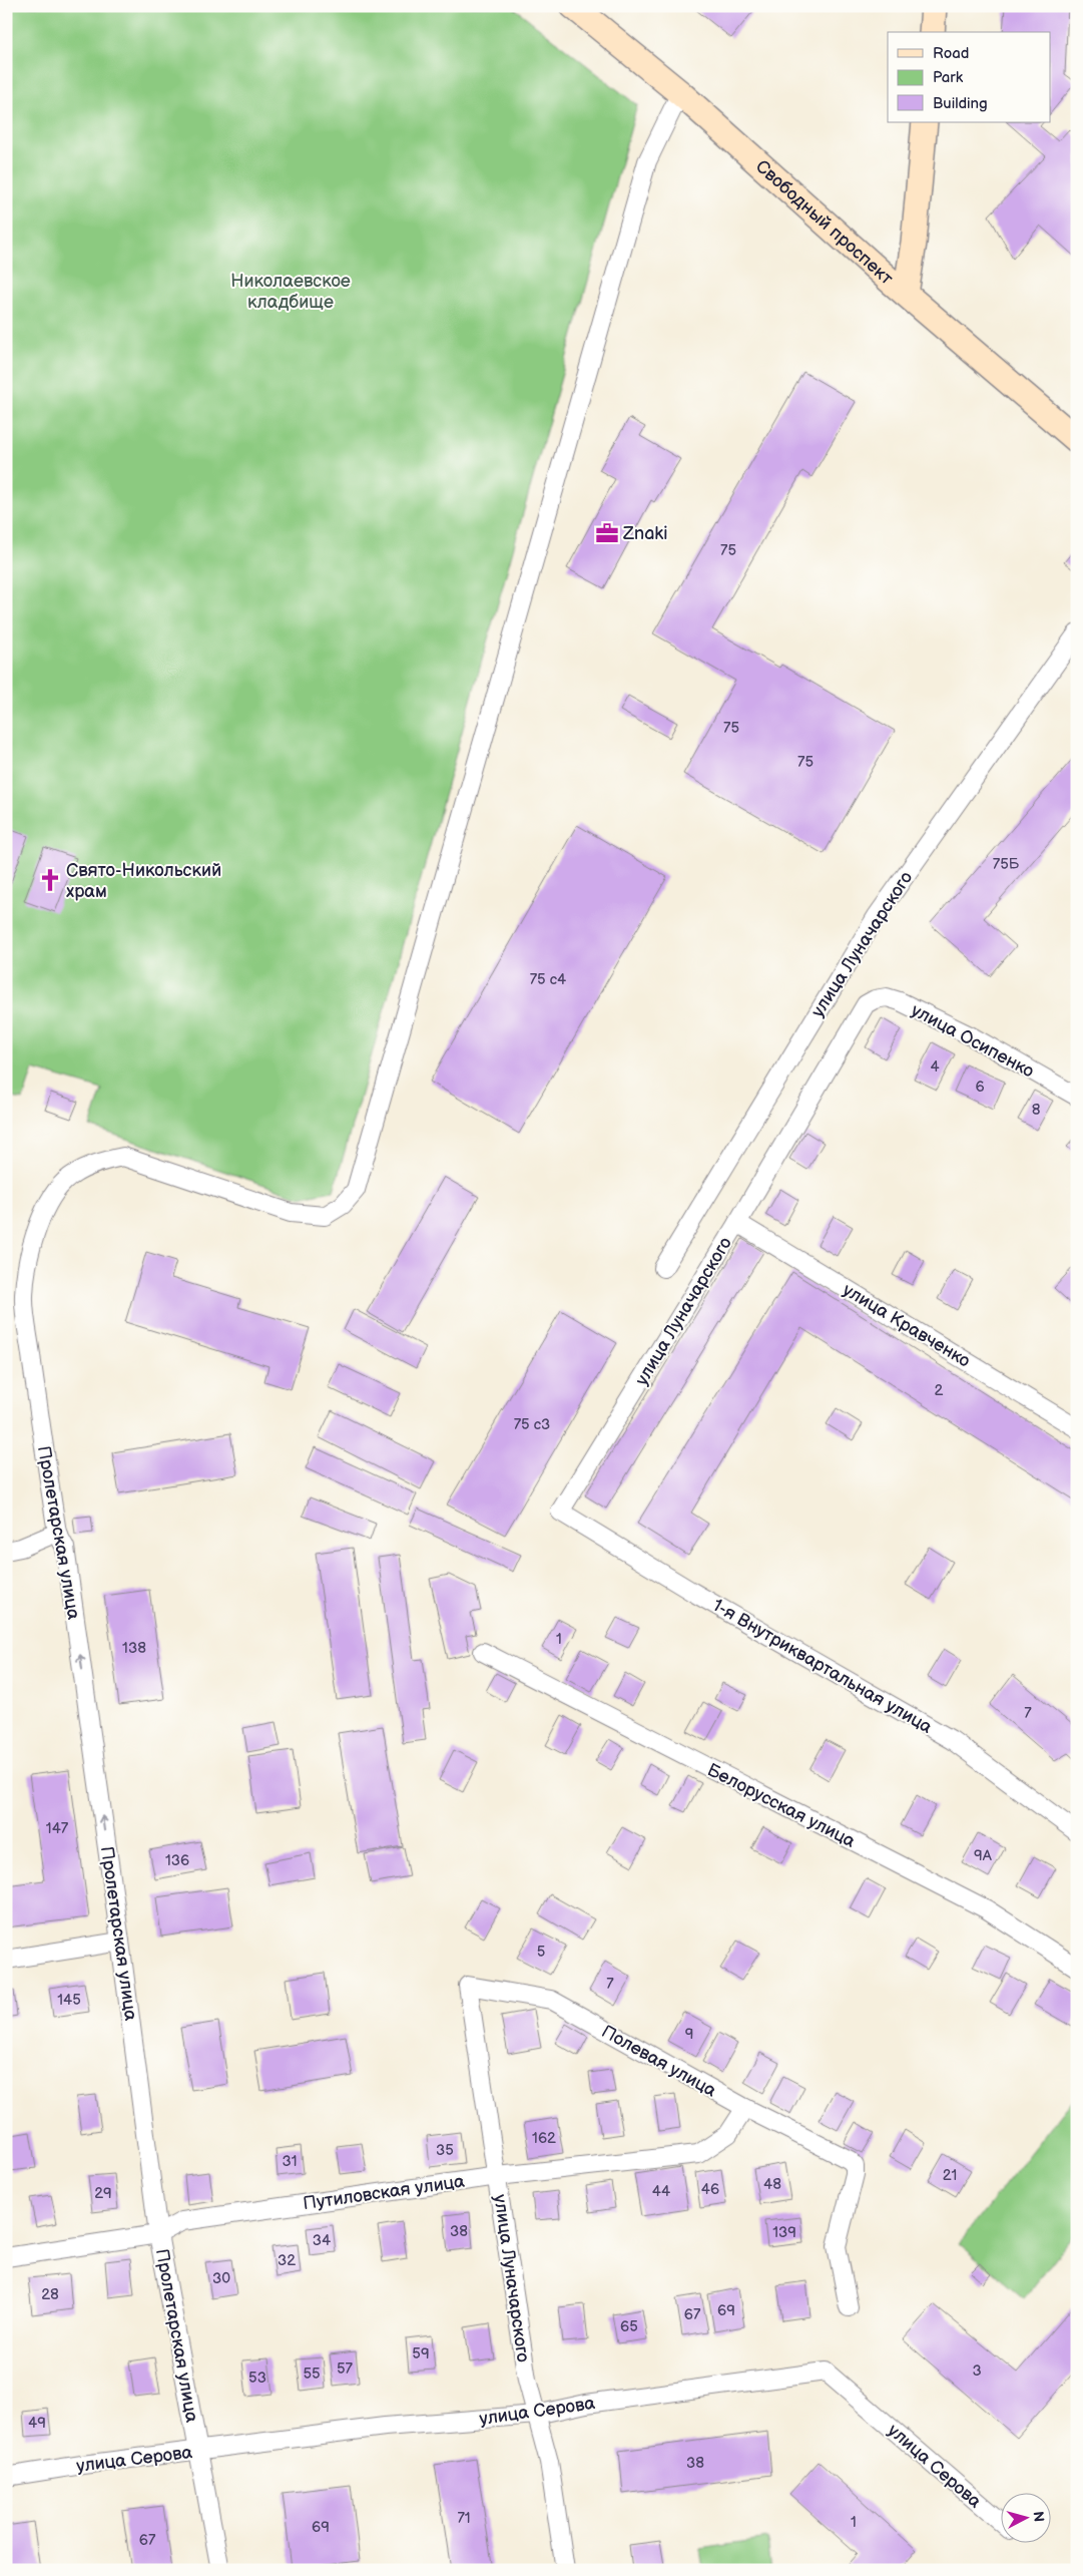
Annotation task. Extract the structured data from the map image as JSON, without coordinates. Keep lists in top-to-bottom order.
{
  "streets": {
    "main road": ["Свободный проспект"],
    "street": [
      "улица Луначарского",
      "улица Осипенко",
      "улица Кравченко",
      "Пролетарская улица",
      "1-я Внутриквартальная улица",
      "Белорусская улица",
      "Полевая улица",
      "Путиловская улица",
      "улица Серова"
    ]
  },
  "crossings": [
    ["Свободный проспект", "Пролетарская улица"],
    ["улица Луначарского", "улица Осипенко"],
    ["улица Луначарского", "улица Кравченко"],
    ["улица Луначарского", "1-я Внутриквартальная улица"],
    ["улица Луначарского", "Полевая улица"],
    ["улица Луначарского", "Путиловская улица"],
    ["улица Луначарского", "улица Серова"],
    ["Пролетарская улица", "Путиловская улица"],
    ["Пролетарская улица", "улица Серова"],
    ["Полевая улица", "Путиловская улица"]
  ],
  "parks": ["Николаевское кладбище"],
  "places": {
    "office": ["Znaki"],
    "church": ["Свято-Никольский храм"]
  },
  "house_numbers": [
    "75",
    "75",
    "75",
    "75Б",
    "75 с4",
    "4",
    "6",
    "8",
    "2",
    "75 с3",
    "1",
    "138",
    "7",
    "147",
    "9А",
    "136",
    "5",
    "7",
    "145",
    "9",
    "162",
    "35",
    "31",
    "21",
    "48",
    "46",
    "44",
    "29",
    "38",
    "139",
    "34",
    "32",
    "30",
    "28",
    "69",
    "67",
    "65",
    "59",
    "57",
    "3",
    "55",
    "53",
    "49",
    "38",
    "71",
    "1",
    "69",
    "67"
  ],
  "legend": ["Road", "Park", "Building"],
  "north": "right"
}
